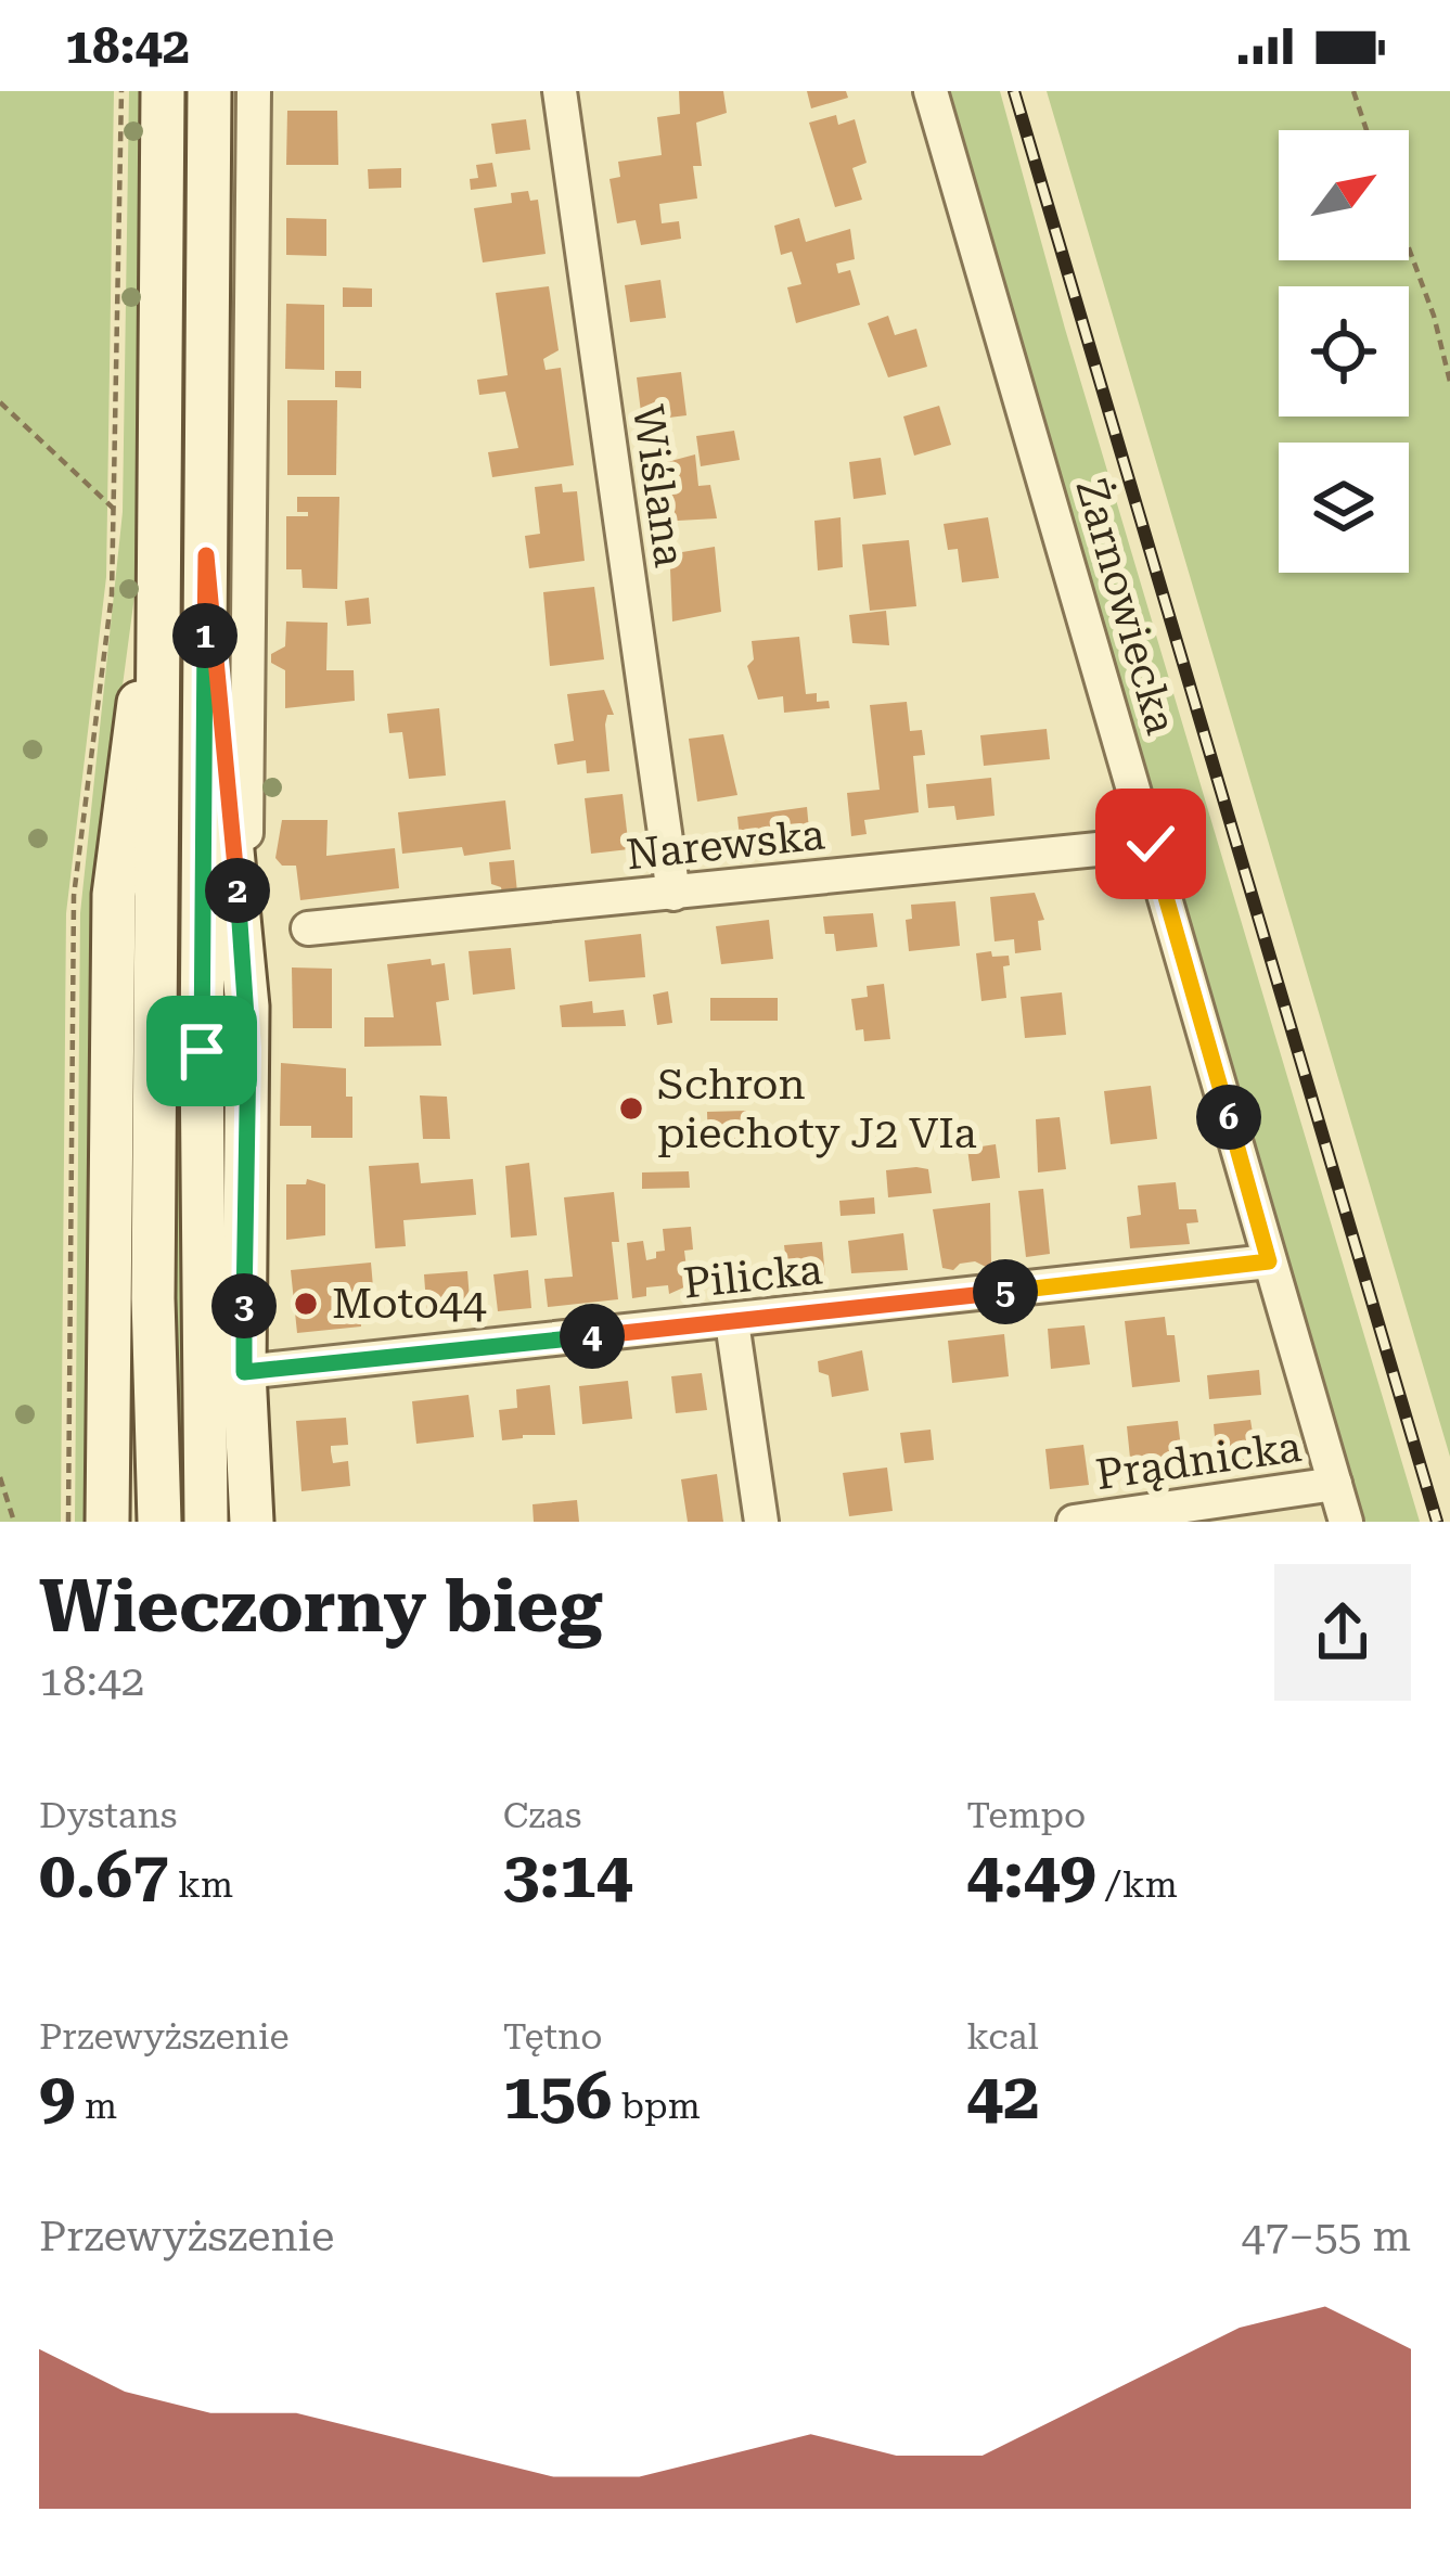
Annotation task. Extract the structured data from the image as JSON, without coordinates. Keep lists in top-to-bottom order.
{
  "streets": {
    "street": [
      "Wiślana",
      "Żarnowiecka",
      "Narewska",
      "Pilicka",
      "Prądnicka"
    ]
  },
  "crossings": [
    ["Wiślana", "Narewska"],
    ["Żarnowiecka", "Narewska"],
    ["Żarnowiecka", "Pilicka"],
    ["Żarnowiecka", "Prądnicka"]
  ],
  "places": ["Schron piechoty J2 VIa", "Moto44"],
  "north": "top right",
  "page": {
    "status": "18:42",
    "pins": [
      "1",
      "2",
      "6",
      "5",
      "3",
      "4"
    ],
    "heading": ["Wieczorny bieg", "18:42"],
    "stats": [
      ["Dystans", "0.67 km"],
      ["Czas", "3:14"],
      ["Tempo", "4:49 /km"],
      ["Przewyższenie", "9 m"],
      ["Tętno", "156 bpm"],
      ["kcal", "42"]
    ],
    "chart": ["Przewyższenie", "47–55 m"]
  }
}
